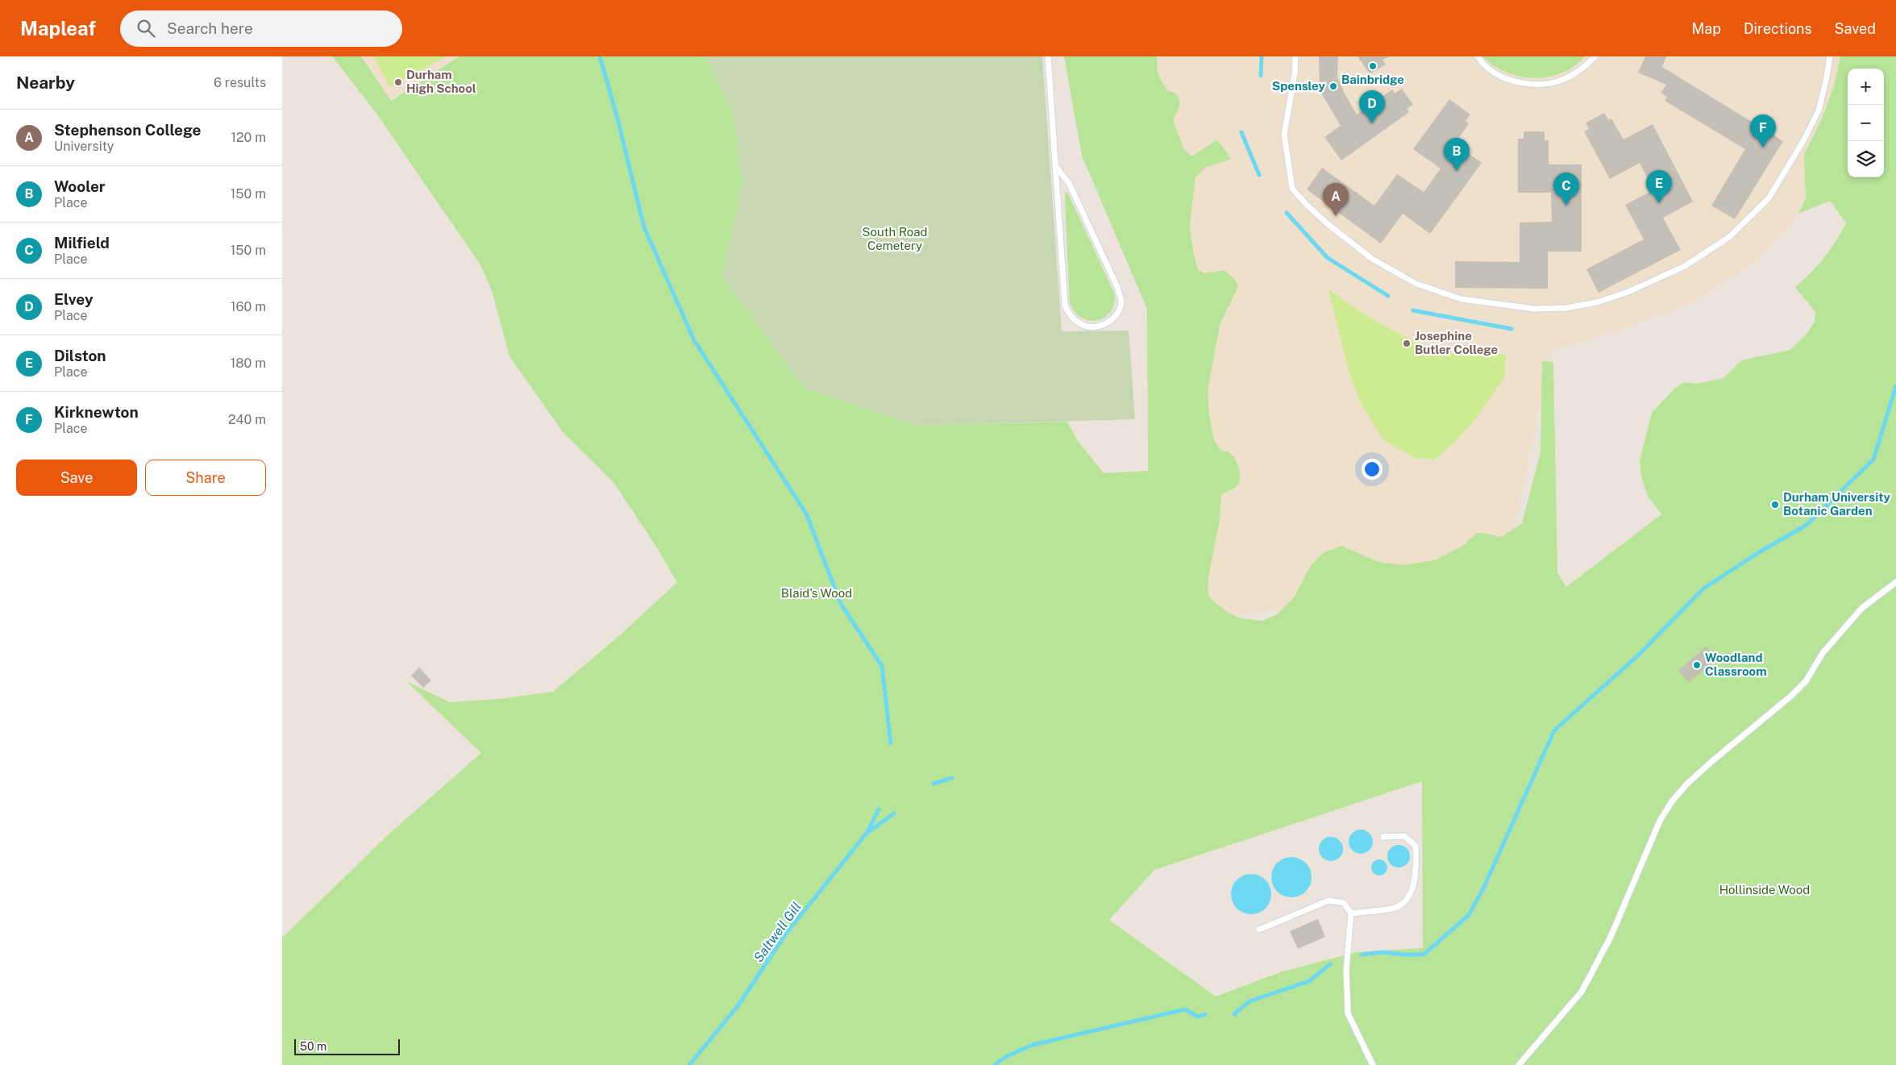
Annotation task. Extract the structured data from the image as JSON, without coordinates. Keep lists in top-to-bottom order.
{
  "water": ["Saltwell Gill"],
  "parks": ["South Road Cemetery", "Blaid's Wood", "Hollinside Wood"],
  "places": [
    "Bainbridge",
    "Durham High School",
    "Spensley",
    "Josephine Butler College",
    "Durham University Botanic Garden",
    "Woodland Classroom"
  ],
  "scale_bar": "50 m",
  "page": {
    "header": "Mapleaf",
    "search": "Search here",
    "nav": ["Map", "Directions", "Saved"],
    "heading": ["Nearby", "6 results"],
    "map_buttons": ["+", "−"],
    "pins": [
      "D",
      "F",
      "B",
      "E",
      "C",
      "A"
    ],
    "list": [
      {
        "mark": "A",
        "name": "Stephenson College",
        "note": "University",
        "value": "120 m"
      },
      {
        "mark": "B",
        "name": "Wooler",
        "note": "Place",
        "value": "150 m"
      },
      {
        "mark": "C",
        "name": "Milfield",
        "note": "Place",
        "value": "150 m"
      },
      {
        "mark": "D",
        "name": "Elvey",
        "note": "Place",
        "value": "160 m"
      },
      {
        "mark": "E",
        "name": "Dilston",
        "note": "Place",
        "value": "180 m"
      },
      {
        "mark": "F",
        "name": "Kirknewton",
        "note": "Place",
        "value": "240 m"
      }
    ],
    "buttons": ["Save", "Share"],
    "scale": "50 m"
  }
}
